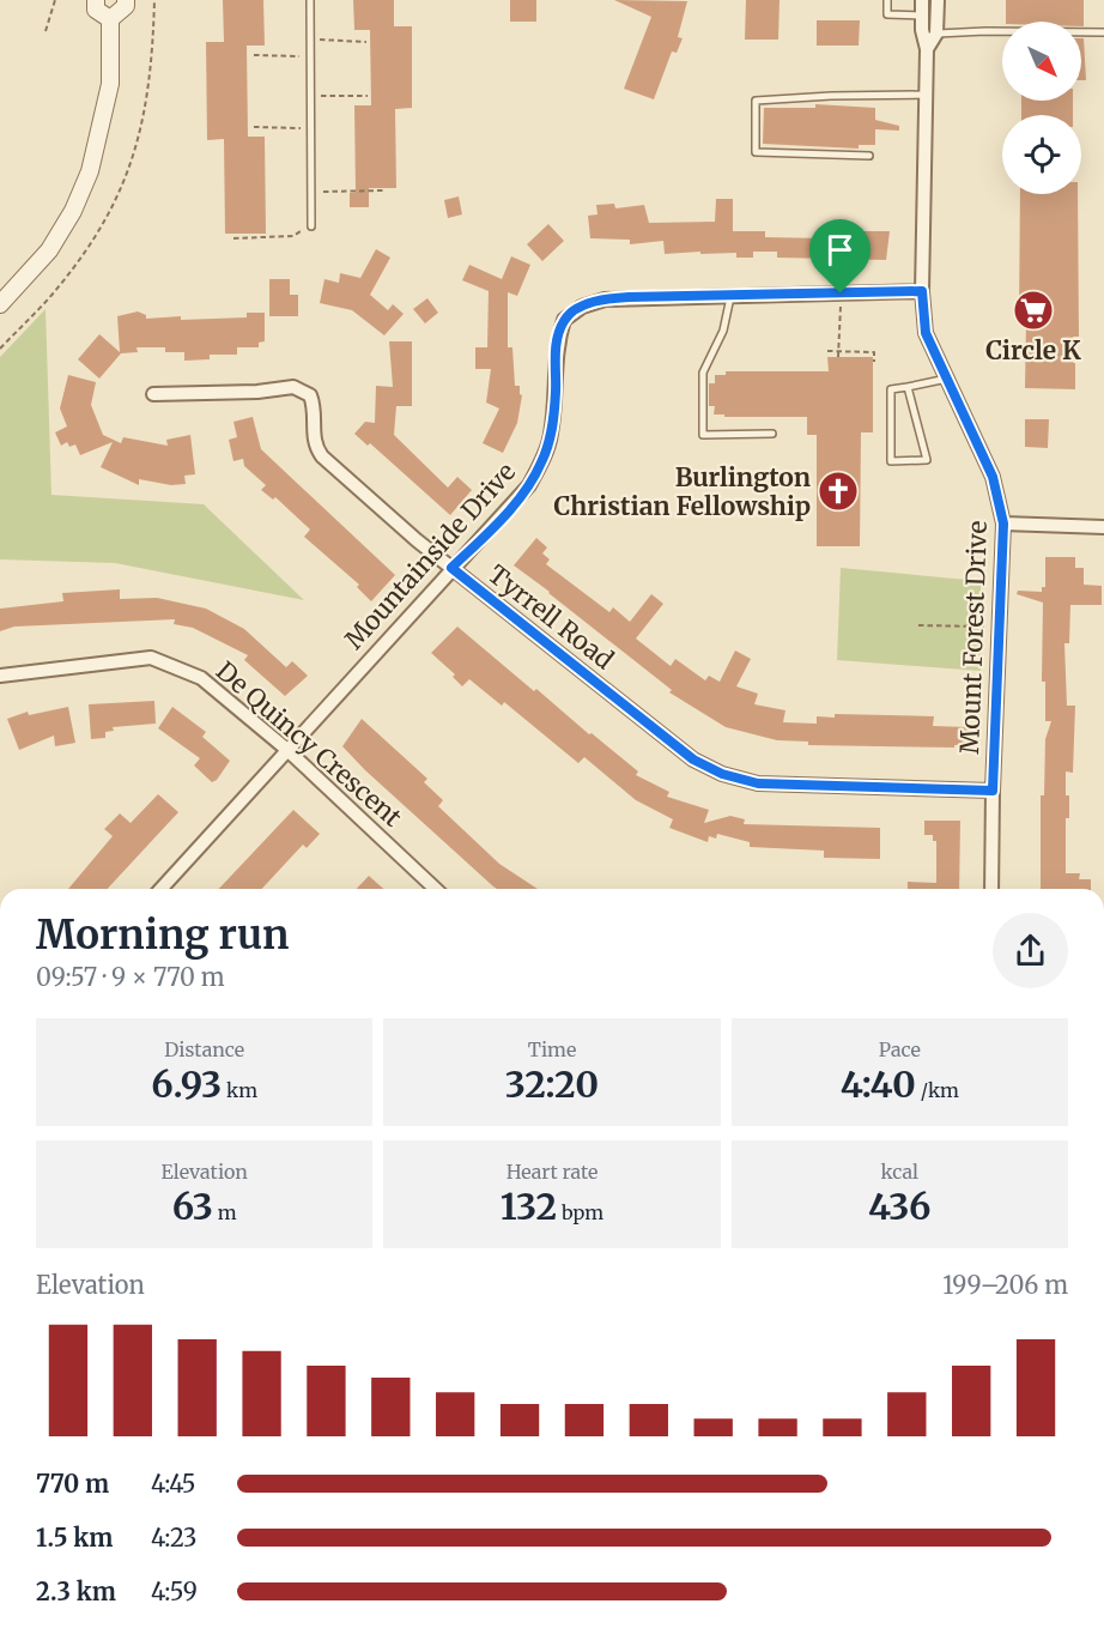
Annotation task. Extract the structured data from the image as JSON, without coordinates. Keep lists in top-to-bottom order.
{
  "streets": {
    "street": [
      "Mountainside Drive",
      "Tyrrell Road",
      "Mount Forest Drive",
      "De Quincy Crescent"
    ]
  },
  "crossings": [
    ["Mountainside Drive", "Tyrrell Road"],
    ["Mountainside Drive", "Mount Forest Drive"],
    ["Mountainside Drive", "De Quincy Crescent"],
    ["Tyrrell Road", "Mount Forest Drive"]
  ],
  "places": {
    "supermarket": ["Circle K"],
    "church": ["Burlington Christian Fellowship"]
  },
  "north": "bottom right",
  "page": {
    "heading": ["Morning run", "09:57 · 9 × 770 m"],
    "stats": [
      ["Distance", "6.93 km"],
      ["Time", "32:20"],
      ["Pace", "4:40 /km"],
      ["Elevation", "63 m"],
      ["Heart rate", "132 bpm"],
      ["kcal", "436"]
    ],
    "chart": ["Elevation", "199–206 m"],
    "list": [
      {
        "name": "770 m",
        "note": "4:45"
      },
      {
        "name": "1.5 km",
        "note": "4:23"
      },
      {
        "name": "2.3 km",
        "note": "4:59"
      }
    ]
  }
}
